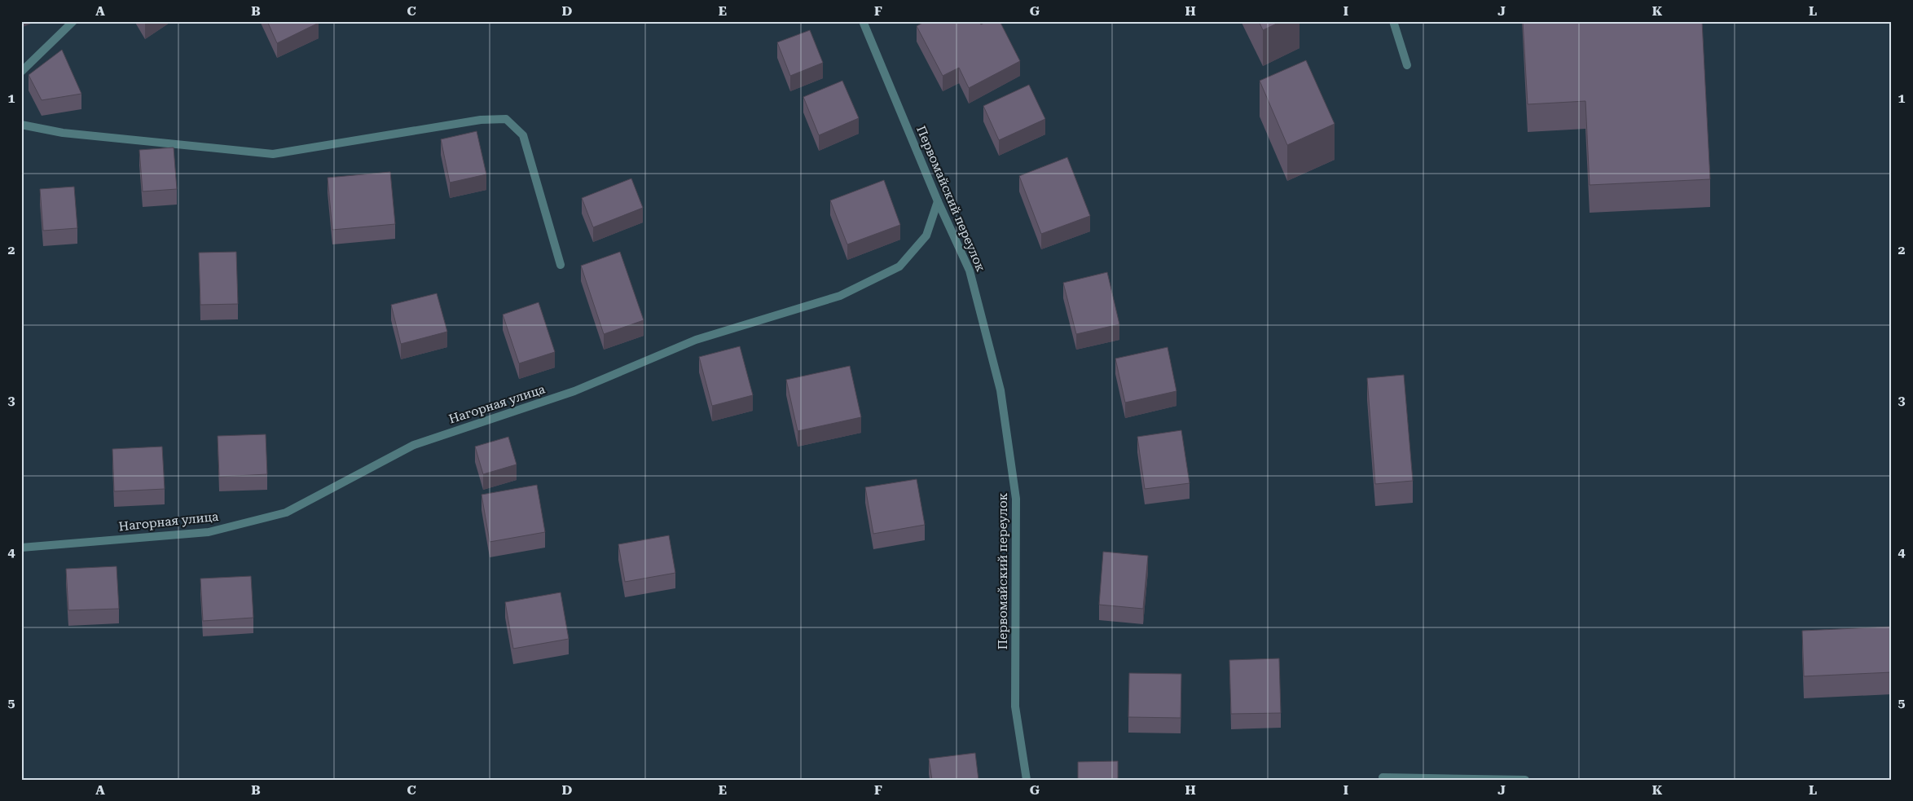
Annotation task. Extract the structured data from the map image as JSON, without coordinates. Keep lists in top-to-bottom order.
{
  "streets": {
    "street": ["Первомайский переулок", "Нагорная улица"]
  },
  "crossings": [
    ["Первомайский переулок", "Нагорная улица"]
  ],
  "grid": {
    "columns": [
      "A",
      "B",
      "C",
      "D",
      "E",
      "F",
      "G",
      "H",
      "I",
      "J",
      "K",
      "L"
    ],
    "rows": [
      "1",
      "2",
      "3",
      "4",
      "5"
    ]
  }
}
